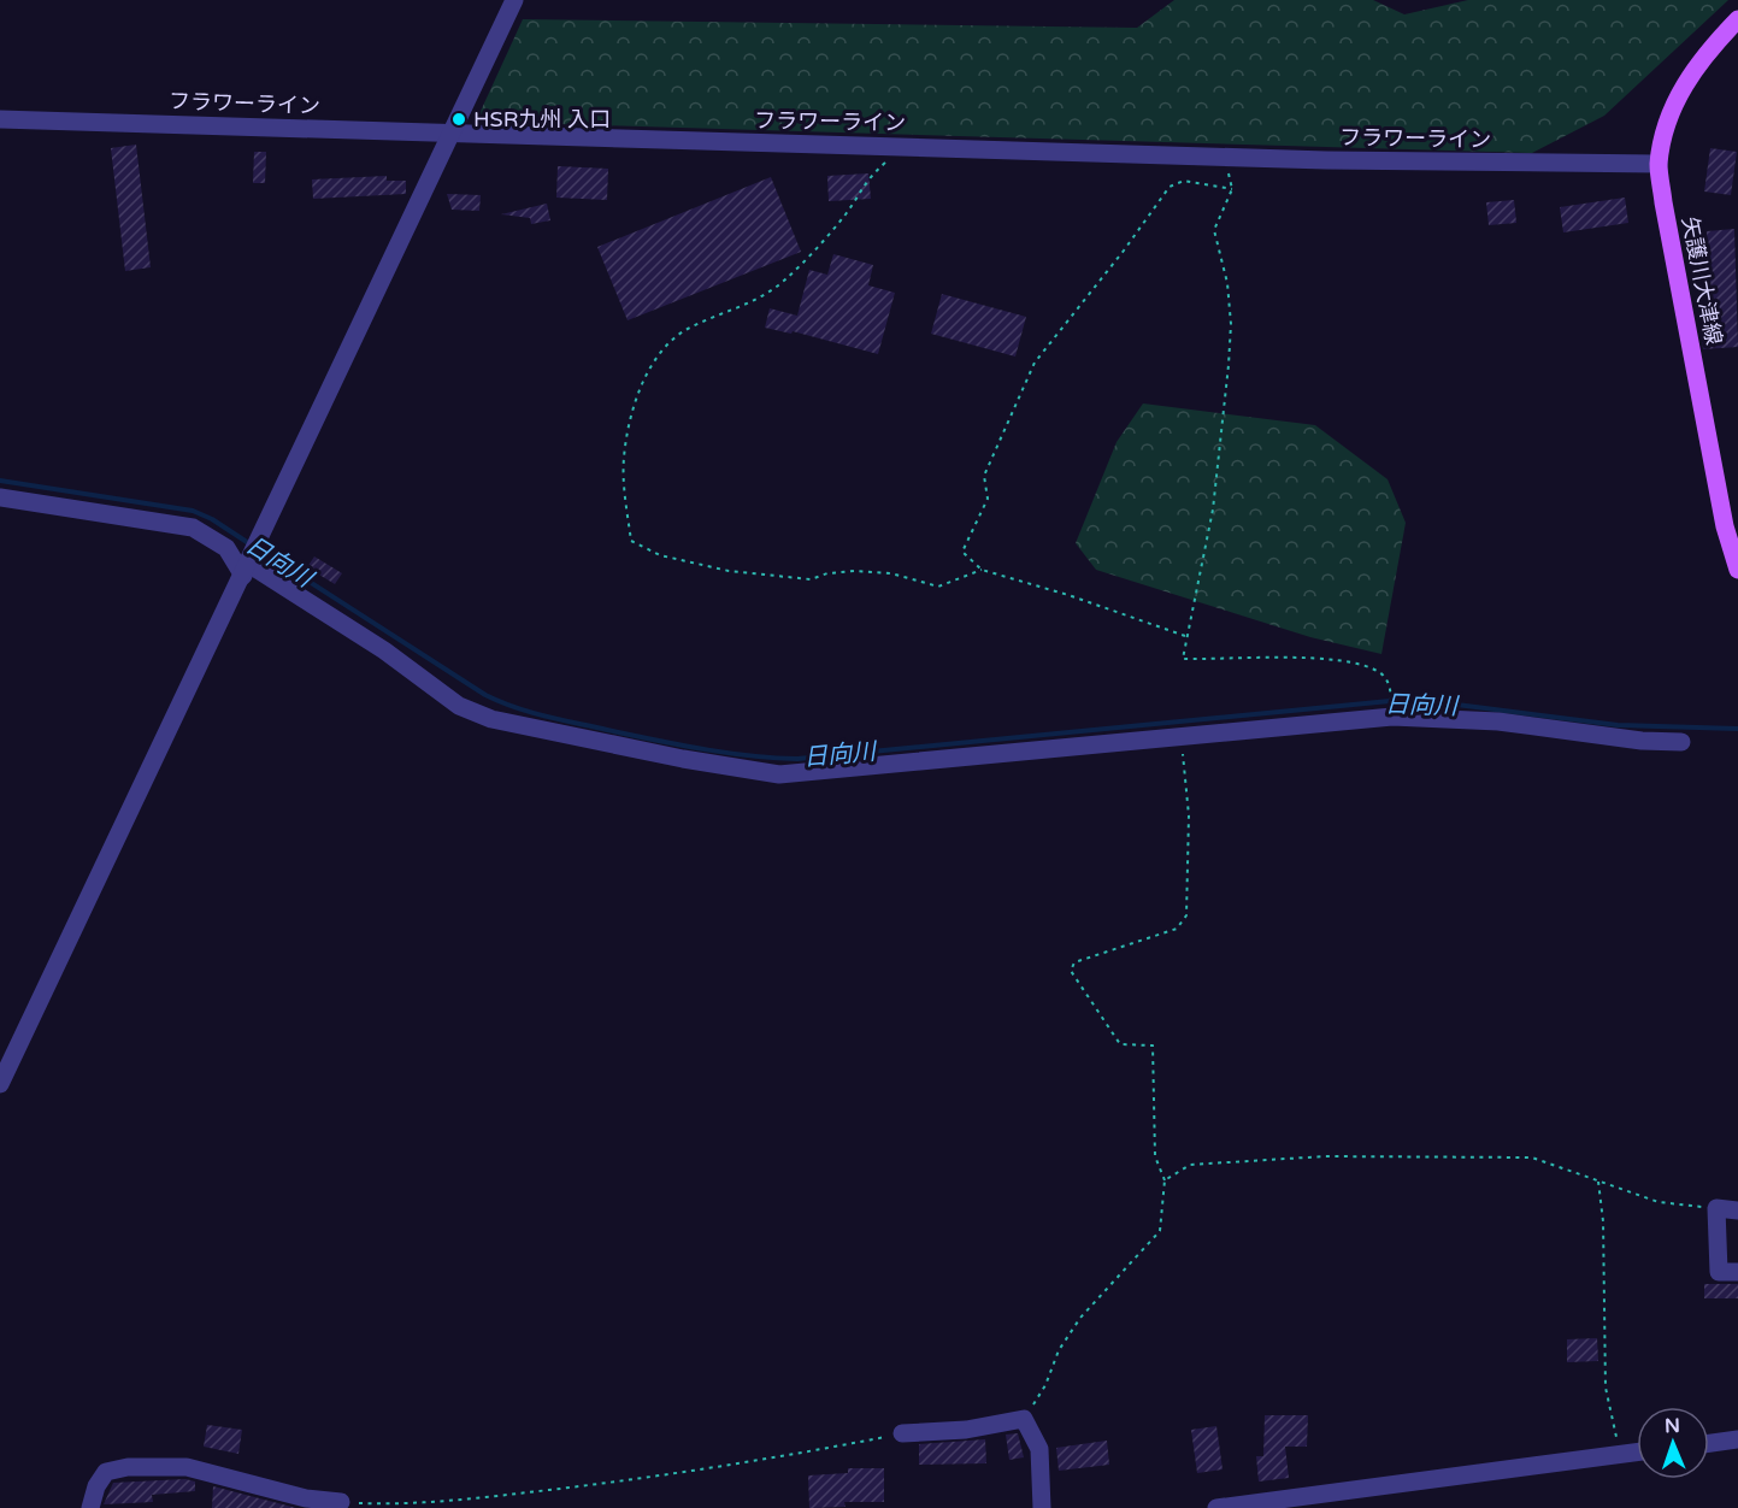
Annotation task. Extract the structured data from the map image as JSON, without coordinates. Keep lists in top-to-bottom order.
{
  "streets": {
    "main road": ["矢護川大津線"],
    "street": ["フラワーライン"]
  },
  "crossings": [
    ["フラワーライン", "矢護川大津線"]
  ],
  "water": ["日向川"],
  "places": ["HSR九州 入口"],
  "north": "top"
}
